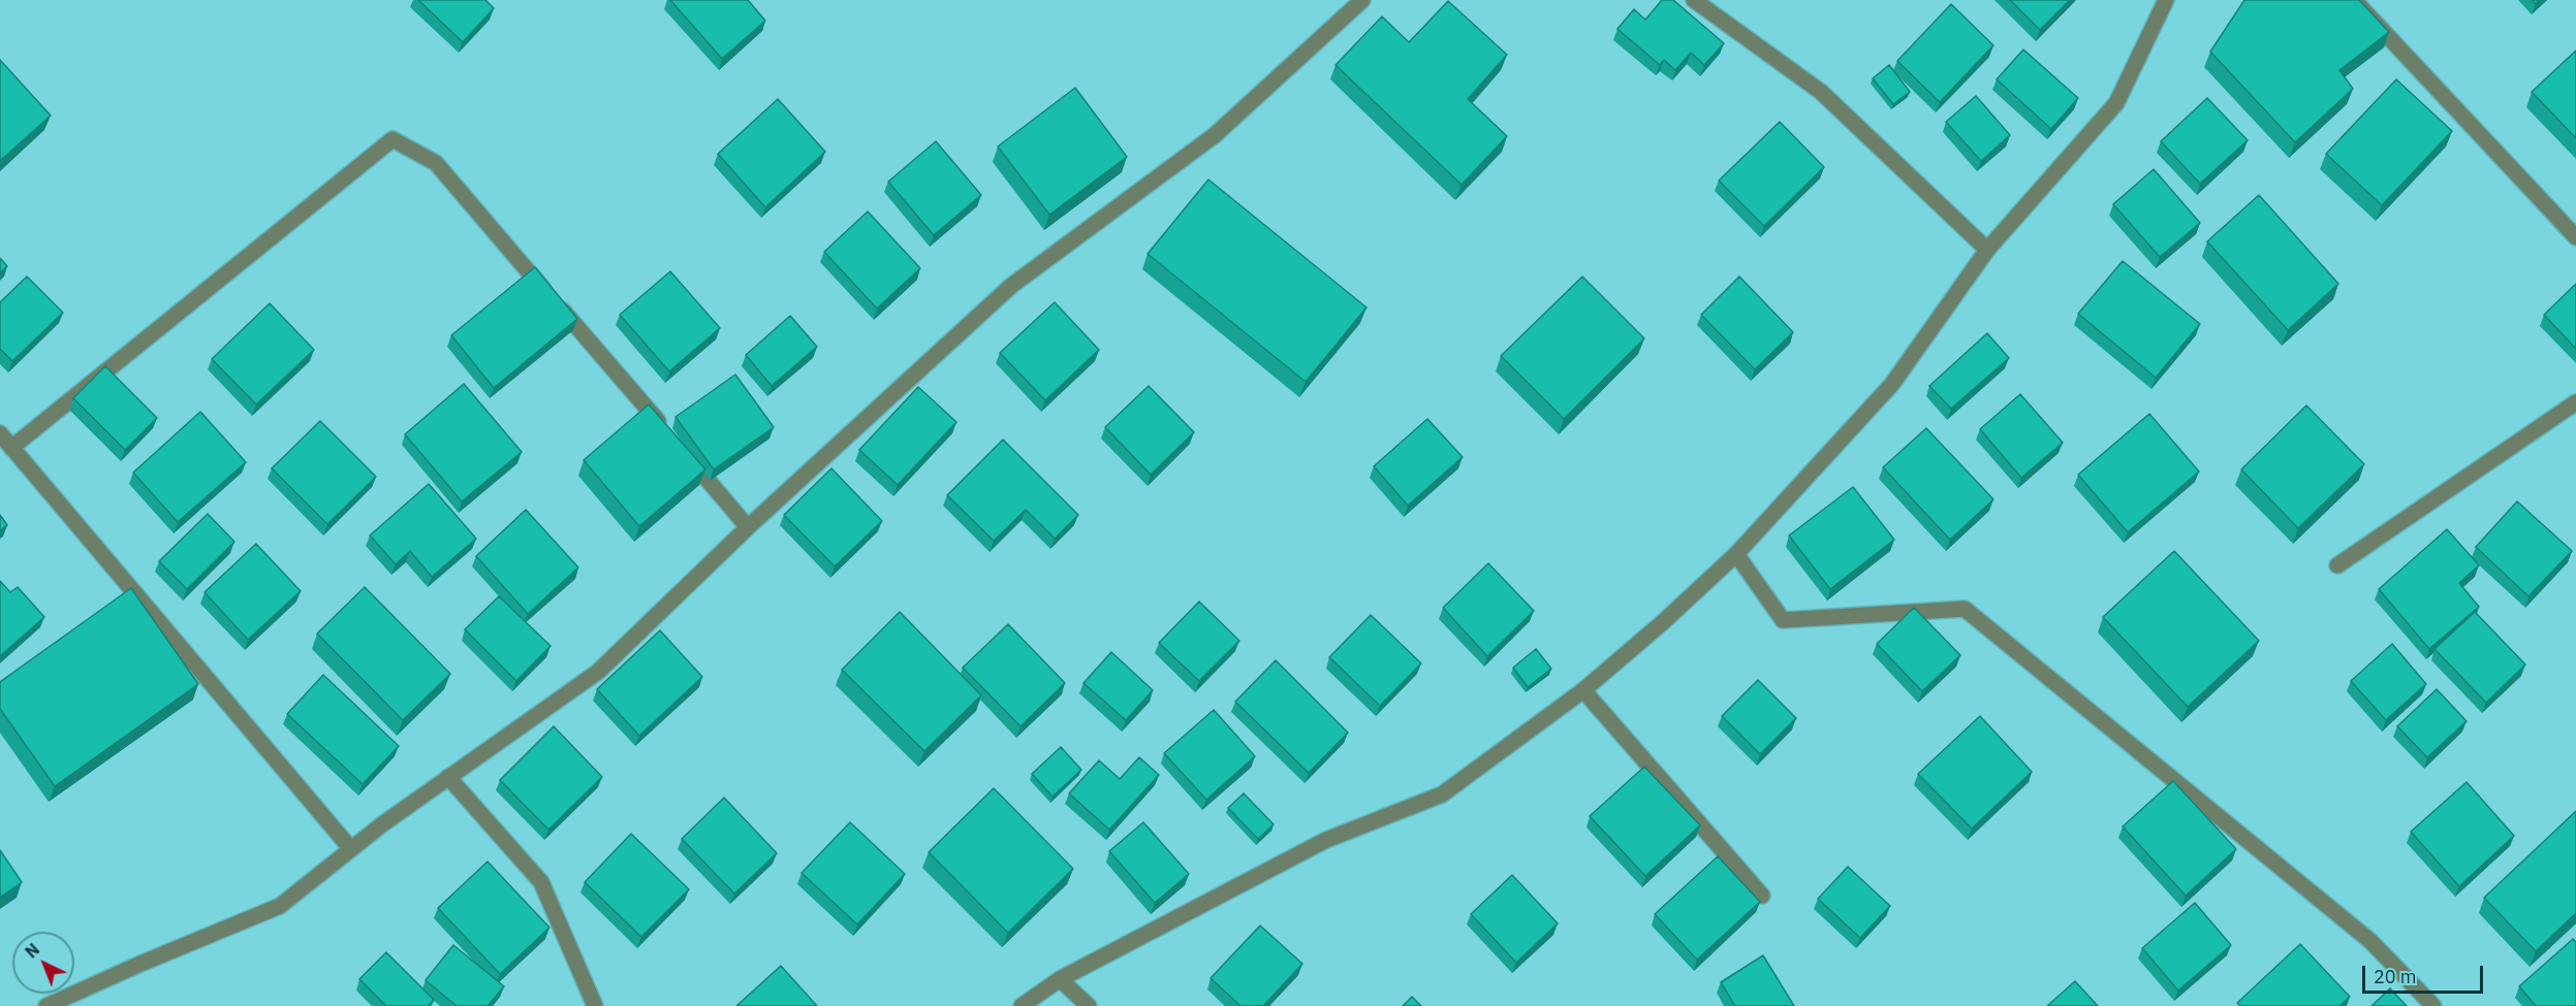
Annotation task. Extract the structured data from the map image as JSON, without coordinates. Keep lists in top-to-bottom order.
{
  "scale_bar": "20 m",
  "north": "top left"
}
